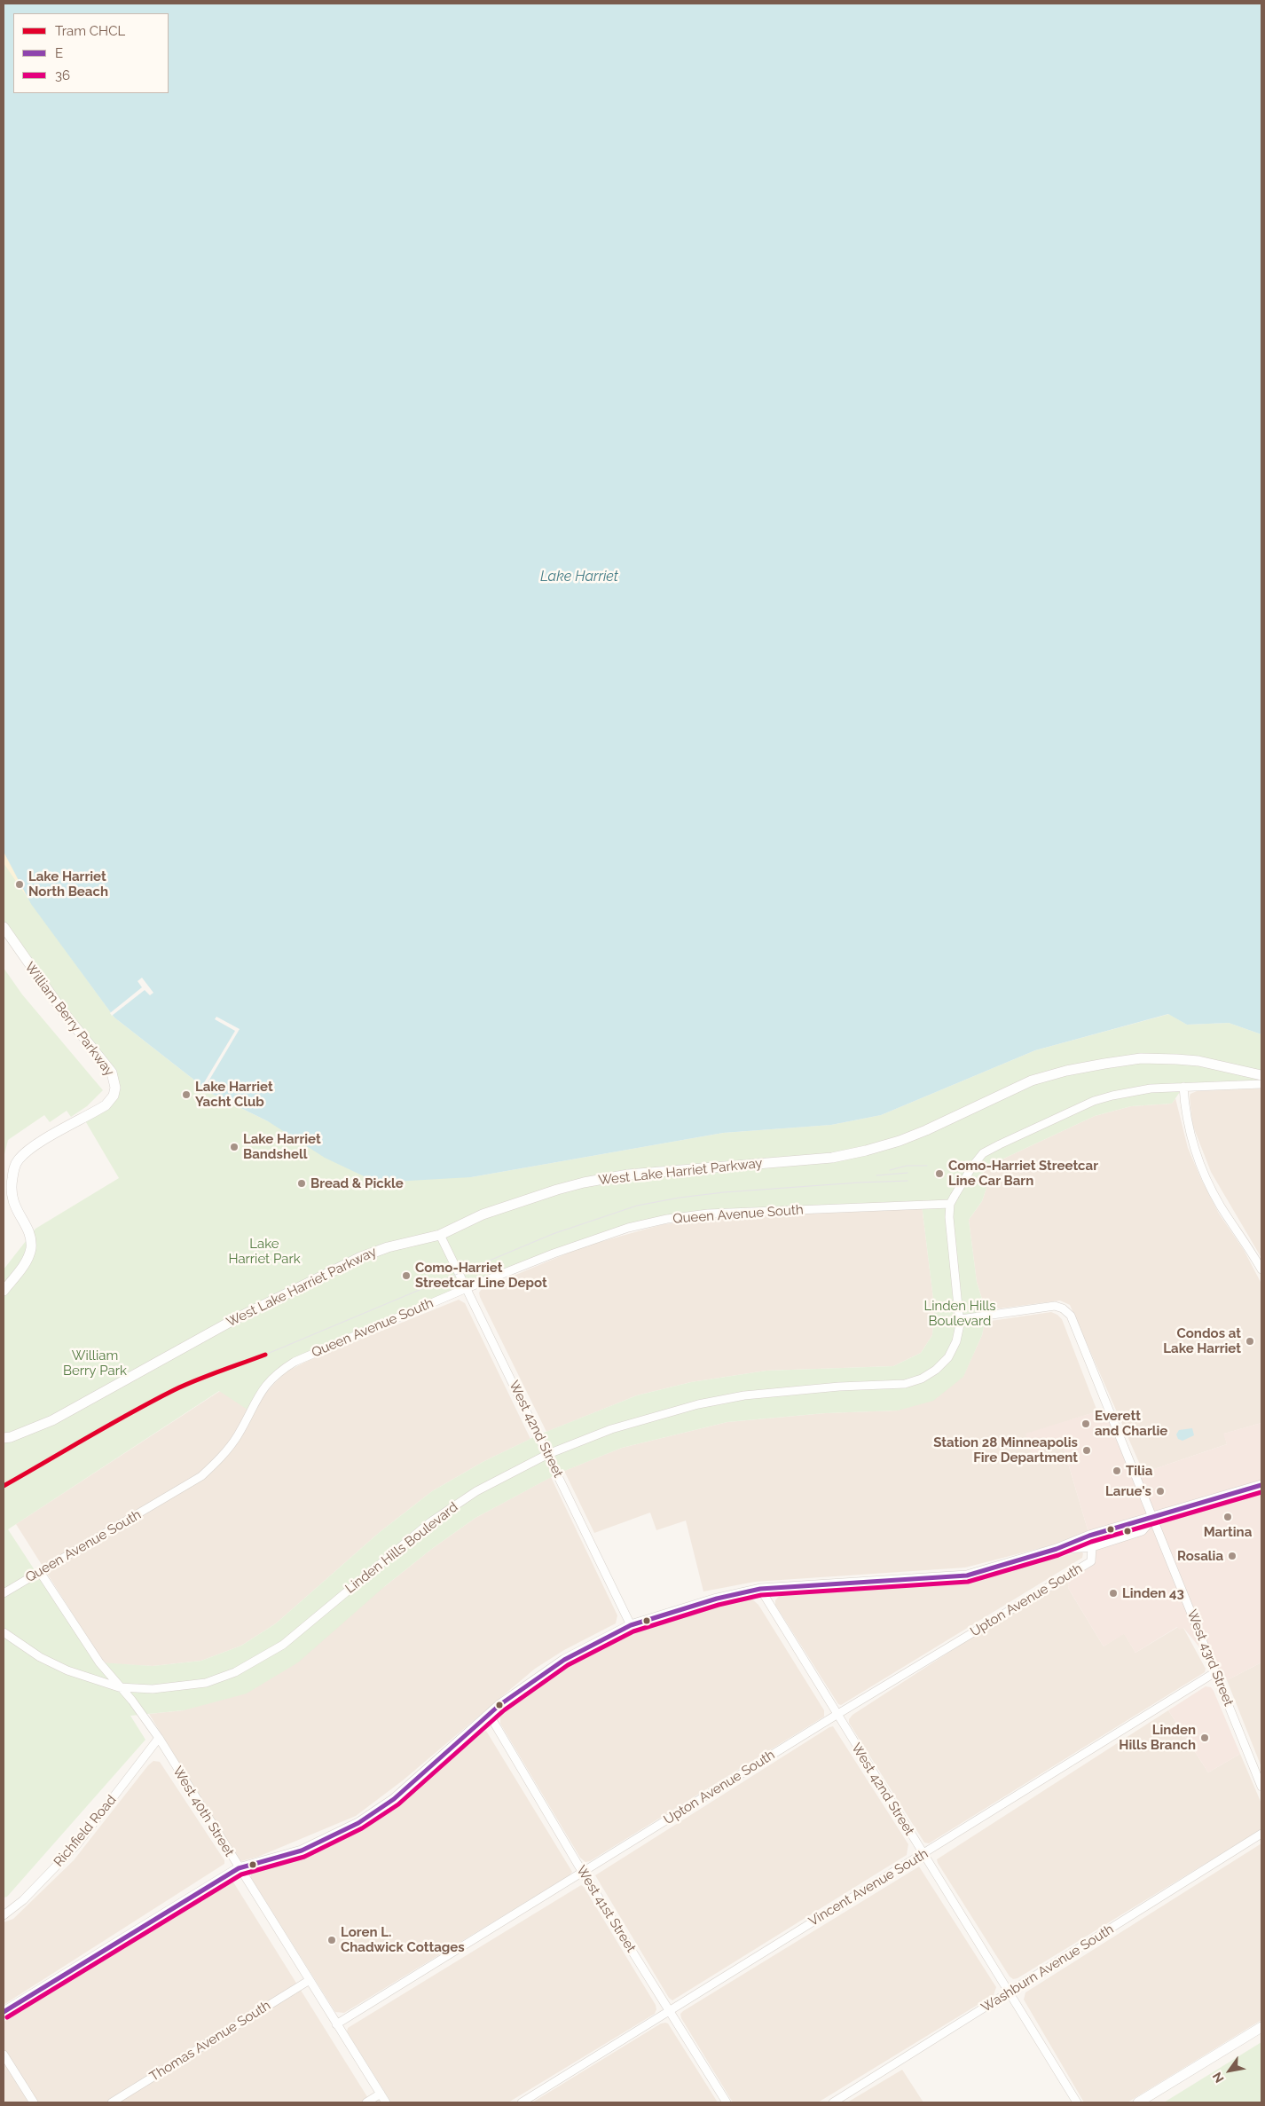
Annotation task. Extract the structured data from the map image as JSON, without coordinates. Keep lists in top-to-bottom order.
{
  "streets": {
    "street": [
      "William Berry Parkway",
      "West Lake Harriet Parkway",
      "Queen Avenue South",
      "West 42nd Street",
      "Linden Hills Boulevard",
      "Upton Avenue South",
      "West 43rd Street",
      "West 40th Street",
      "Richfield Road",
      "Vincent Avenue South",
      "West 41st Street",
      "Washburn Avenue South",
      "Thomas Avenue South"
    ]
  },
  "crossings": [
    ["West Lake Harriet Parkway", "West 42nd Street"],
    ["Queen Avenue South", "West 42nd Street"],
    ["Queen Avenue South", "Linden Hills Boulevard"],
    ["Queen Avenue South", "West 40th Street"],
    ["West 42nd Street", "Linden Hills Boulevard"],
    ["West 42nd Street", "Upton Avenue South"],
    ["West 42nd Street", "Vincent Avenue South"],
    ["West 42nd Street", "Washburn Avenue South"],
    ["Linden Hills Boulevard", "West 43rd Street"],
    ["Linden Hills Boulevard", "West 40th Street"],
    ["Upton Avenue South", "West 40th Street"],
    ["Upton Avenue South", "West 41st Street"],
    ["West 43rd Street", "Vincent Avenue South"],
    ["West 40th Street", "Richfield Road"],
    ["West 40th Street", "Thomas Avenue South"],
    ["Vincent Avenue South", "West 41st Street"]
  ],
  "water": ["Lake Harriet"],
  "parks": ["Lake Harriet Park", "Linden Hills Boulevard", "William Berry Park"],
  "places": [
    "Lake Harriet North Beach",
    "Lake Harriet Yacht Club",
    "Lake Harriet Bandshell",
    "Como-Harriet Streetcar Line Car Barn",
    "Bread & Pickle",
    "Como-Harriet Streetcar Line Depot",
    "Condos at Lake Harriet",
    "Everett and Charlie",
    "Station 28 Minneapolis Fire Department",
    "Tilia",
    "Larue's",
    "Martina",
    "Rosalia",
    "Linden 43",
    "Linden Hills Branch",
    "Loren L. Chadwick Cottages"
  ],
  "lines": ["tram line CHCL", "transit line E", "transit line 36"],
  "legend": ["Tram CHCL", "E", "36"],
  "north": "bottom left"
}
